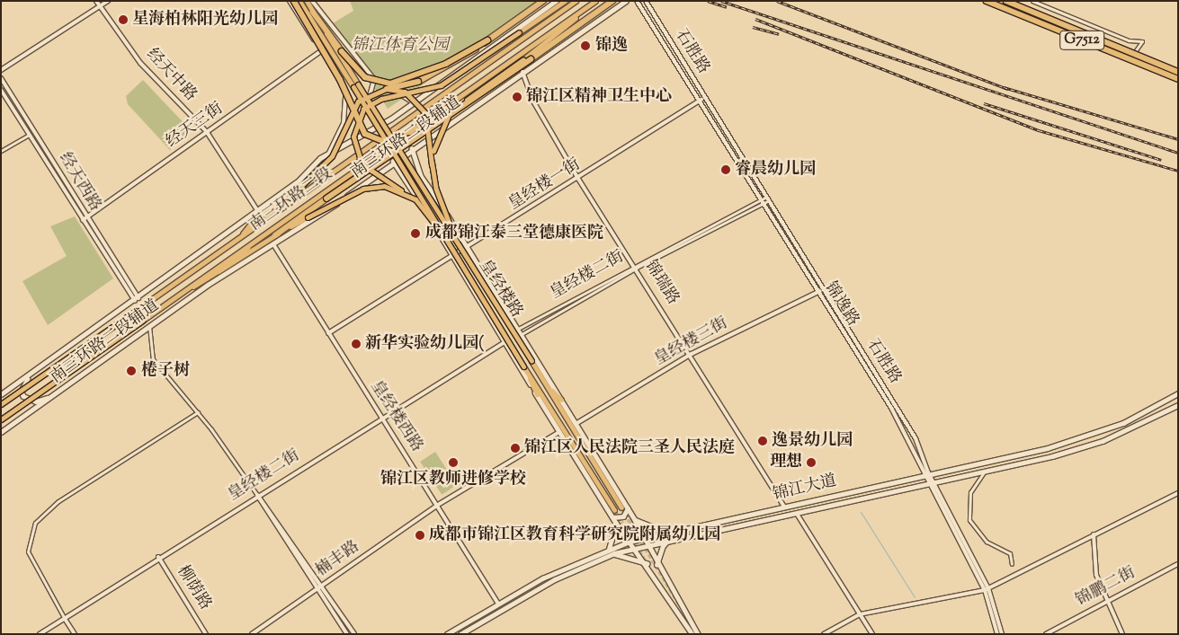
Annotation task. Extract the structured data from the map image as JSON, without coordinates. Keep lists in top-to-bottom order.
{
  "streets": {
    "highway": ["G7512", "南三环路二段", "皇经楼路"],
    "main road": ["南三环路二段辅道", "锦江大道"],
    "street": [
      "石胜路",
      "经天中路",
      "经天三街",
      "经天西路",
      "皇经楼一街",
      "皇经楼二街",
      "锦瑞路",
      "锦逸路",
      "皇经楼三街",
      "皇经楼西路",
      "楠丰路",
      "锦鹏二街",
      "柳荫路"
    ]
  },
  "crossings": [
    ["石胜路", "皇经楼一街"],
    ["石胜路", "皇经楼二街"],
    ["石胜路", "锦逸路"],
    ["石胜路", "皇经楼三街"],
    ["石胜路", "锦江大道"],
    ["经天中路", "经天三街"],
    ["经天中路", "南三环路二段辅道"],
    ["经天三街", "经天西路"],
    ["南三环路二段辅道", "经天西路"],
    ["南三环路二段辅道", "锦瑞路"],
    ["南三环路二段辅道", "皇经楼西路"],
    ["皇经楼一街", "锦瑞路"],
    ["皇经楼一街", "锦逸路"],
    ["皇经楼一街", "皇经楼西路"],
    ["皇经楼二街", "锦瑞路"],
    ["皇经楼二街", "锦逸路"],
    ["皇经楼二街", "皇经楼西路"],
    ["皇经楼二街", "柳荫路"],
    ["锦瑞路", "皇经楼三街"],
    ["锦瑞路", "锦江大道"],
    ["锦逸路", "皇经楼三街"],
    ["锦逸路", "锦江大道"],
    ["皇经楼西路", "锦江大道"],
    ["皇经楼西路", "楠丰路"]
  ],
  "parks": ["锦江体育公园"],
  "places": [
    "星海柏林阳光幼儿园",
    "锦逸",
    "锦江区精神卫生中心",
    "睿晨幼儿园",
    "成都锦江泰三堂德康医院",
    "新华实验幼儿园(",
    "棬子树",
    "逸景幼儿园",
    "锦江区人民法院三圣人民法庭",
    "锦江区教师进修学校",
    "理想",
    "成都市锦江区教育科学研究院附属幼儿园"
  ]
}
